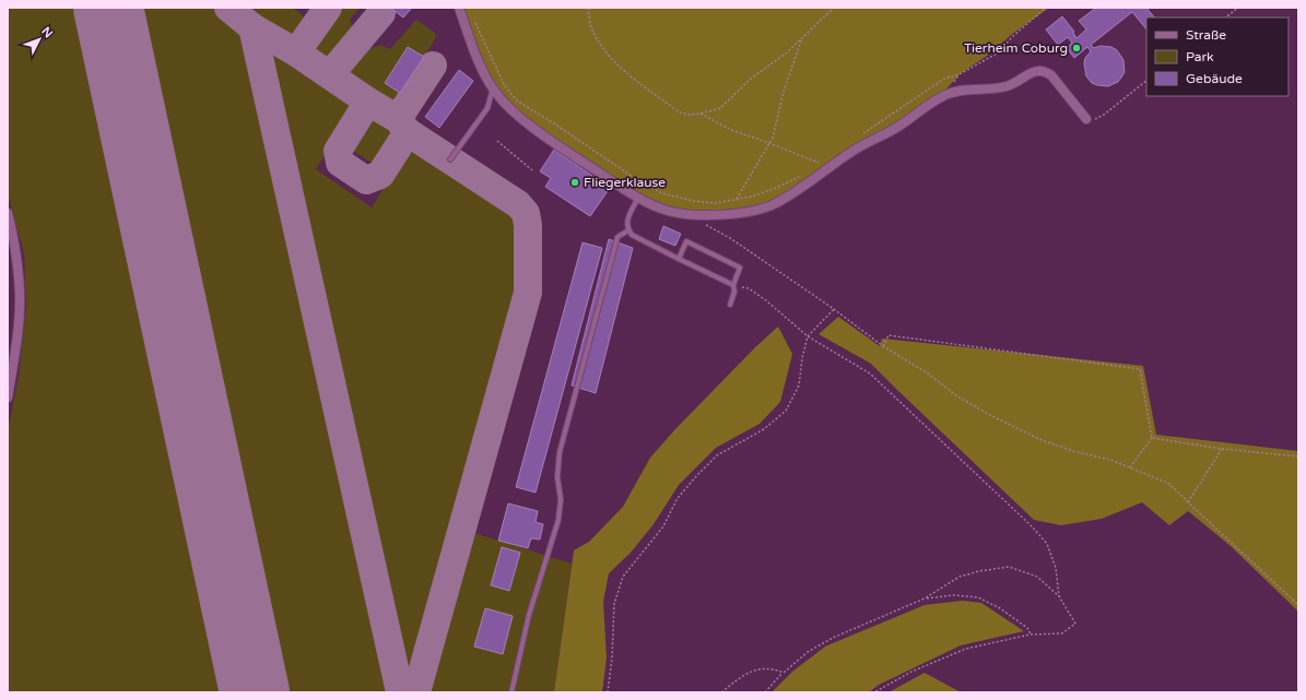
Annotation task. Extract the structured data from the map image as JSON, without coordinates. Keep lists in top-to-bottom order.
{
  "places": ["Tierheim Coburg", "Fliegerklause"],
  "legend": ["Straße", "Park", "Gebäude"],
  "north": "top right"
}
